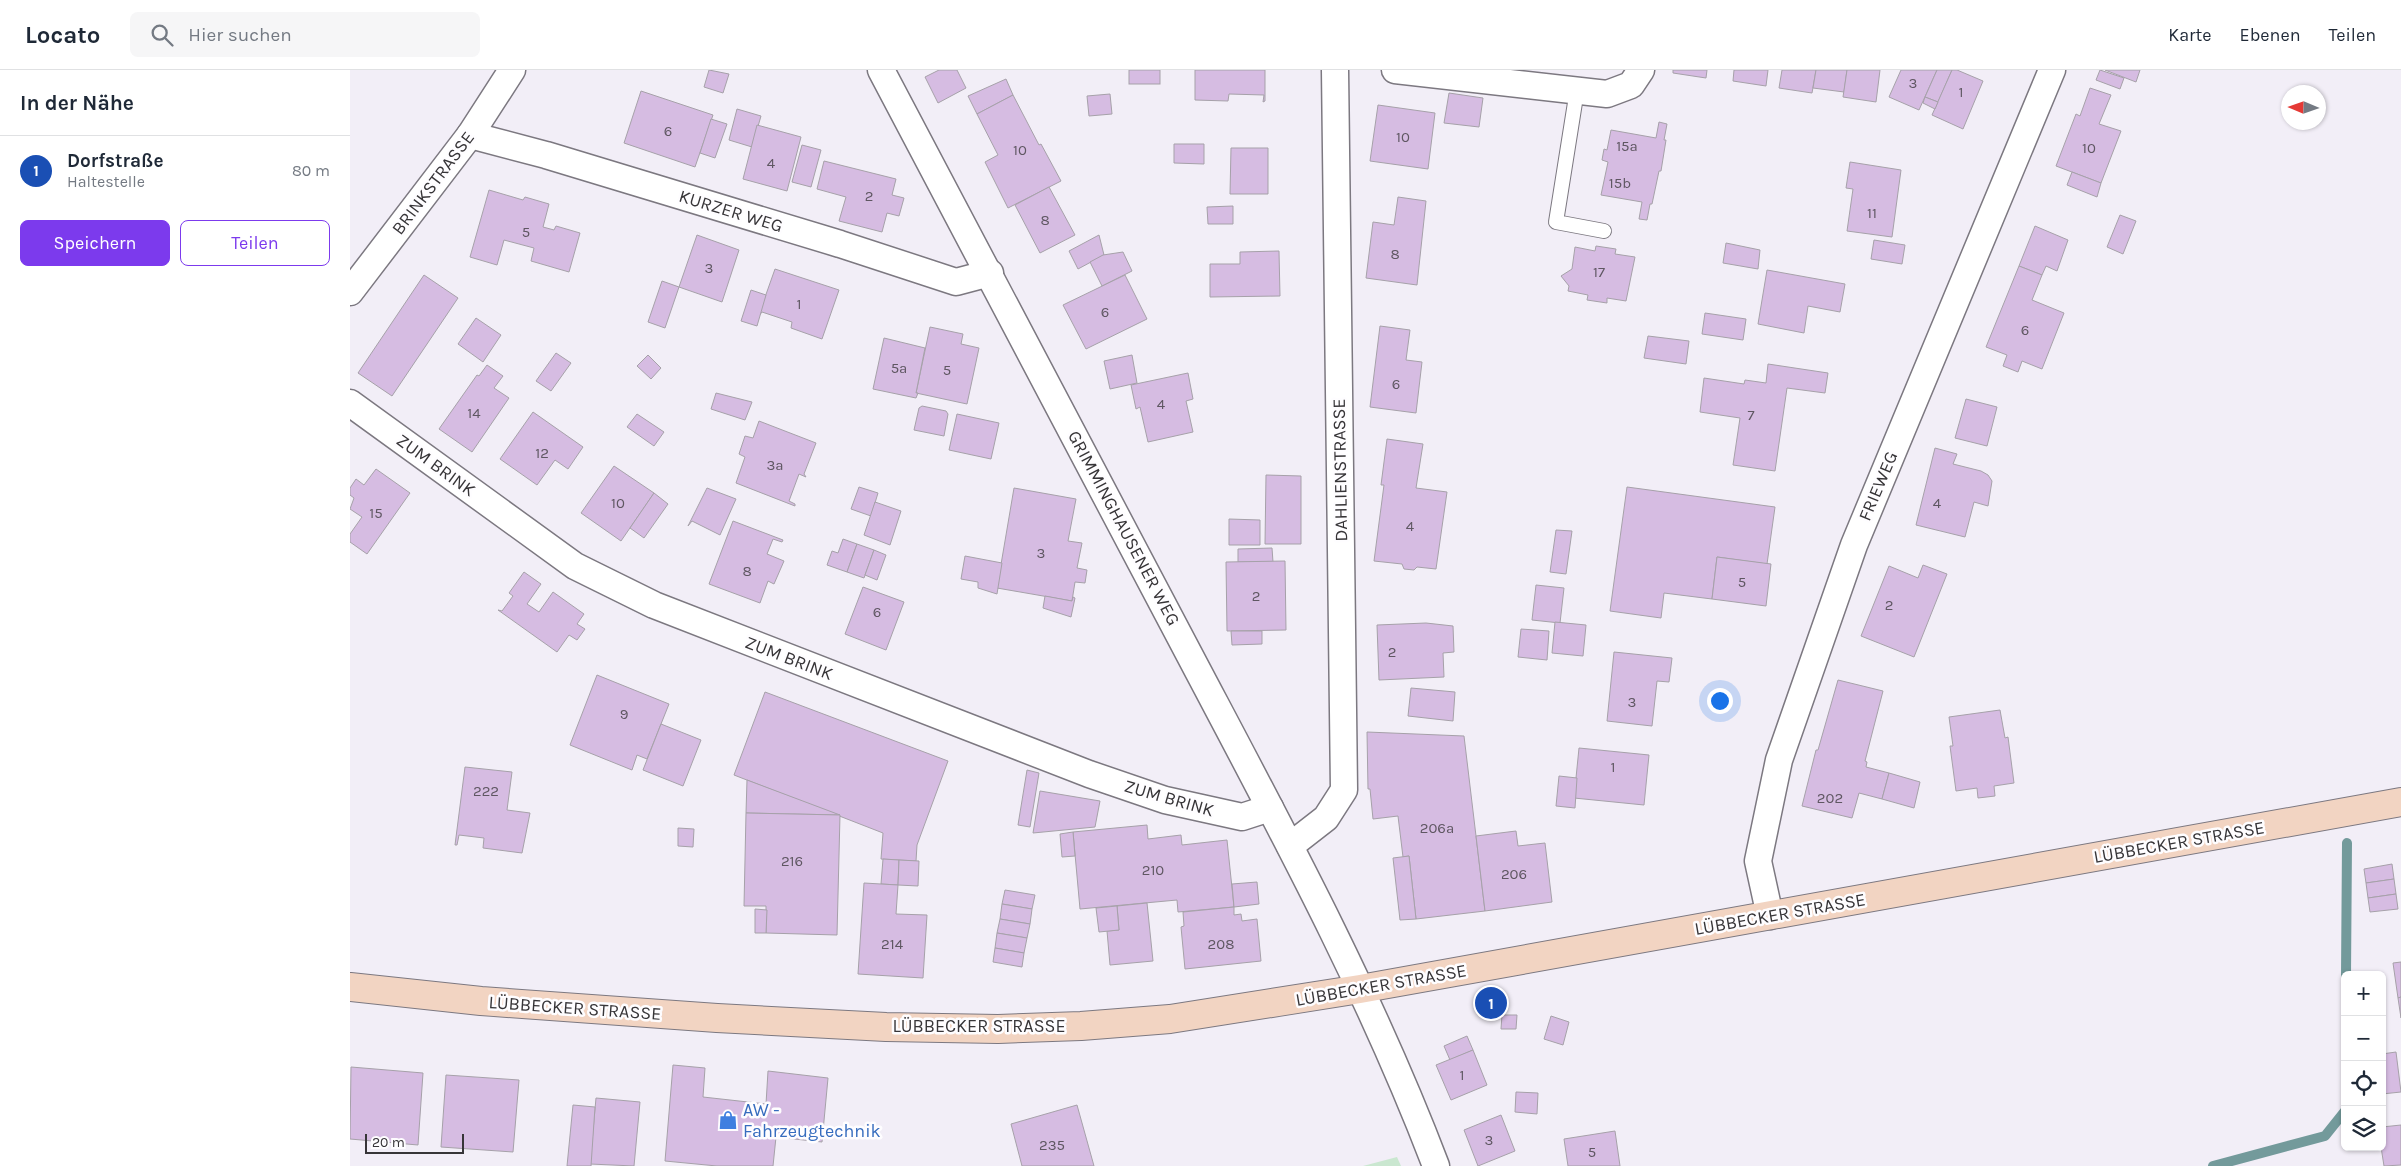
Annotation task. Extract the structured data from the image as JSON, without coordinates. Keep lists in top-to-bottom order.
{
  "streets": {
    "main road": ["LÜBBECKER STRASSE"],
    "street": [
      "BRINKSTRASSE",
      "KURZER WEG",
      "ZUM BRINK",
      "DAHLIENSTRASSE",
      "FRIEWEG",
      "GRIMMINGHAUSENER WEG"
    ]
  },
  "crossings": [
    ["BRINKSTRASSE", "KURZER WEG"],
    ["KURZER WEG", "GRIMMINGHAUSENER WEG"],
    ["ZUM BRINK", "GRIMMINGHAUSENER WEG"],
    ["DAHLIENSTRASSE", "GRIMMINGHAUSENER WEG"],
    ["FRIEWEG", "LÜBBECKER STRASSE"],
    ["GRIMMINGHAUSENER WEG", "LÜBBECKER STRASSE"]
  ],
  "places": {
    "shop": ["AW - Fahrzeugtechnik"]
  },
  "house_numbers": [
    "3",
    "1",
    "6",
    "10",
    "15a",
    "10",
    "10",
    "4",
    "15b",
    "2",
    "11",
    "8",
    "5",
    "8",
    "3",
    "17",
    "1",
    "6",
    "6",
    "5a",
    "5",
    "6",
    "4",
    "14",
    "7",
    "12",
    "3a",
    "10",
    "4",
    "15",
    "4",
    "3",
    "8",
    "5",
    "2",
    "2",
    "6",
    "2",
    "3",
    "9",
    "1",
    "222",
    "202",
    "206a",
    "216",
    "210",
    "206",
    "214",
    "208",
    "1",
    "3",
    "235",
    "5"
  ],
  "scale_bar": "20 m",
  "north": "left",
  "page": {
    "header": "Locato",
    "search": "Hier suchen",
    "nav": ["Karte", "Ebenen", "Teilen"],
    "heading": "In der Nähe",
    "list": [
      {
        "mark": "1",
        "name": "Dorfstraße",
        "note": "Haltestelle",
        "value": "80 m"
      }
    ],
    "buttons": ["Speichern", "Teilen"],
    "map_buttons": ["+", "−"],
    "pins": "1",
    "scale": "20 m"
  }
}
